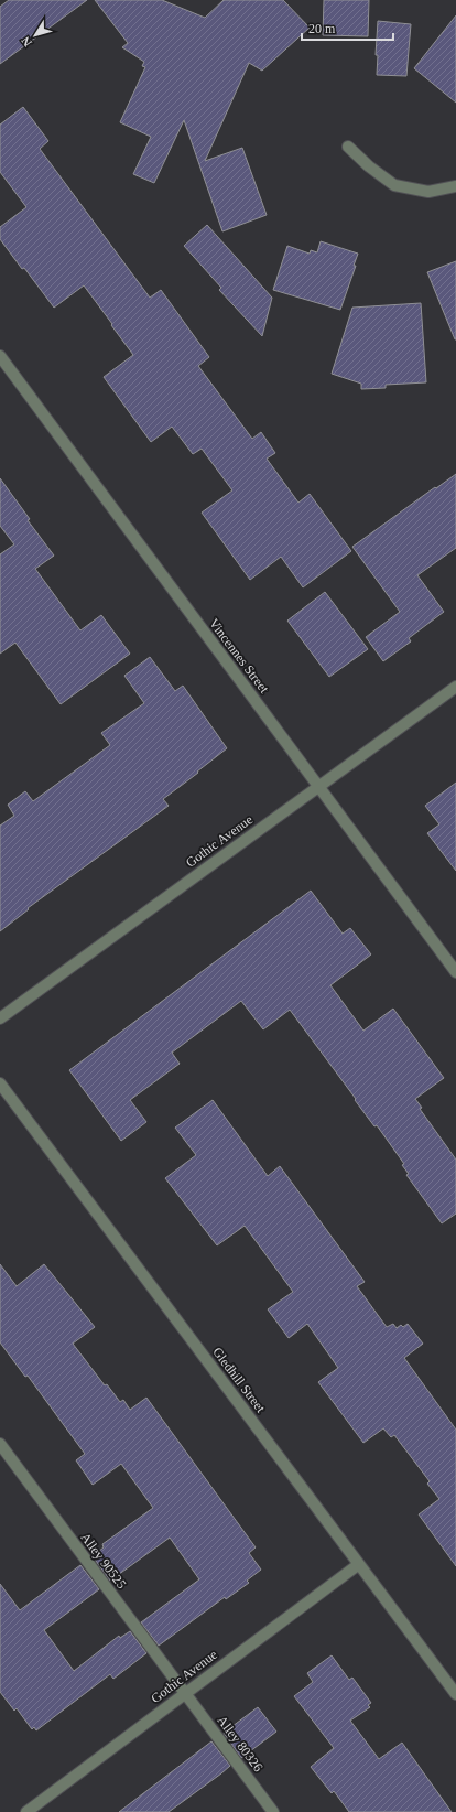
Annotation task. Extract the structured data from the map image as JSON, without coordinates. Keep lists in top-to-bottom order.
{
  "streets": {
    "street": [
      "Vincennes Street",
      "Gothic Avenue",
      "Gledhill Street",
      "Alley 90525",
      "Alley 80326"
    ]
  },
  "crossings": [
    ["Vincennes Street", "Gothic Avenue"],
    ["Gothic Avenue", "Gledhill Street"],
    ["Gothic Avenue", "Alley 90525"],
    ["Gothic Avenue", "Alley 80326"],
    ["Alley 90525", "Alley 80326"]
  ],
  "scale_bar": "20 m",
  "north": "bottom left"
}
